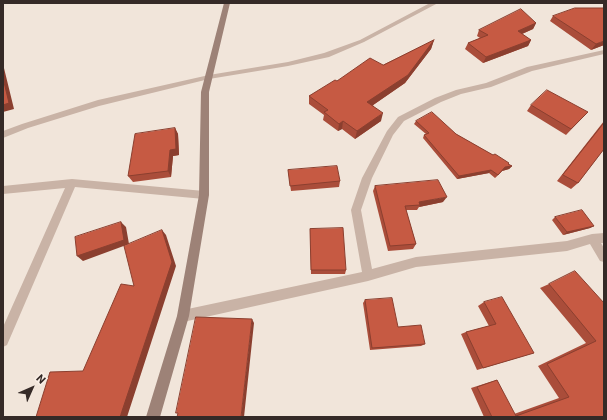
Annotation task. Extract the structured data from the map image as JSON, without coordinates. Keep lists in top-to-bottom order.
{
  "north": "top right"
}
